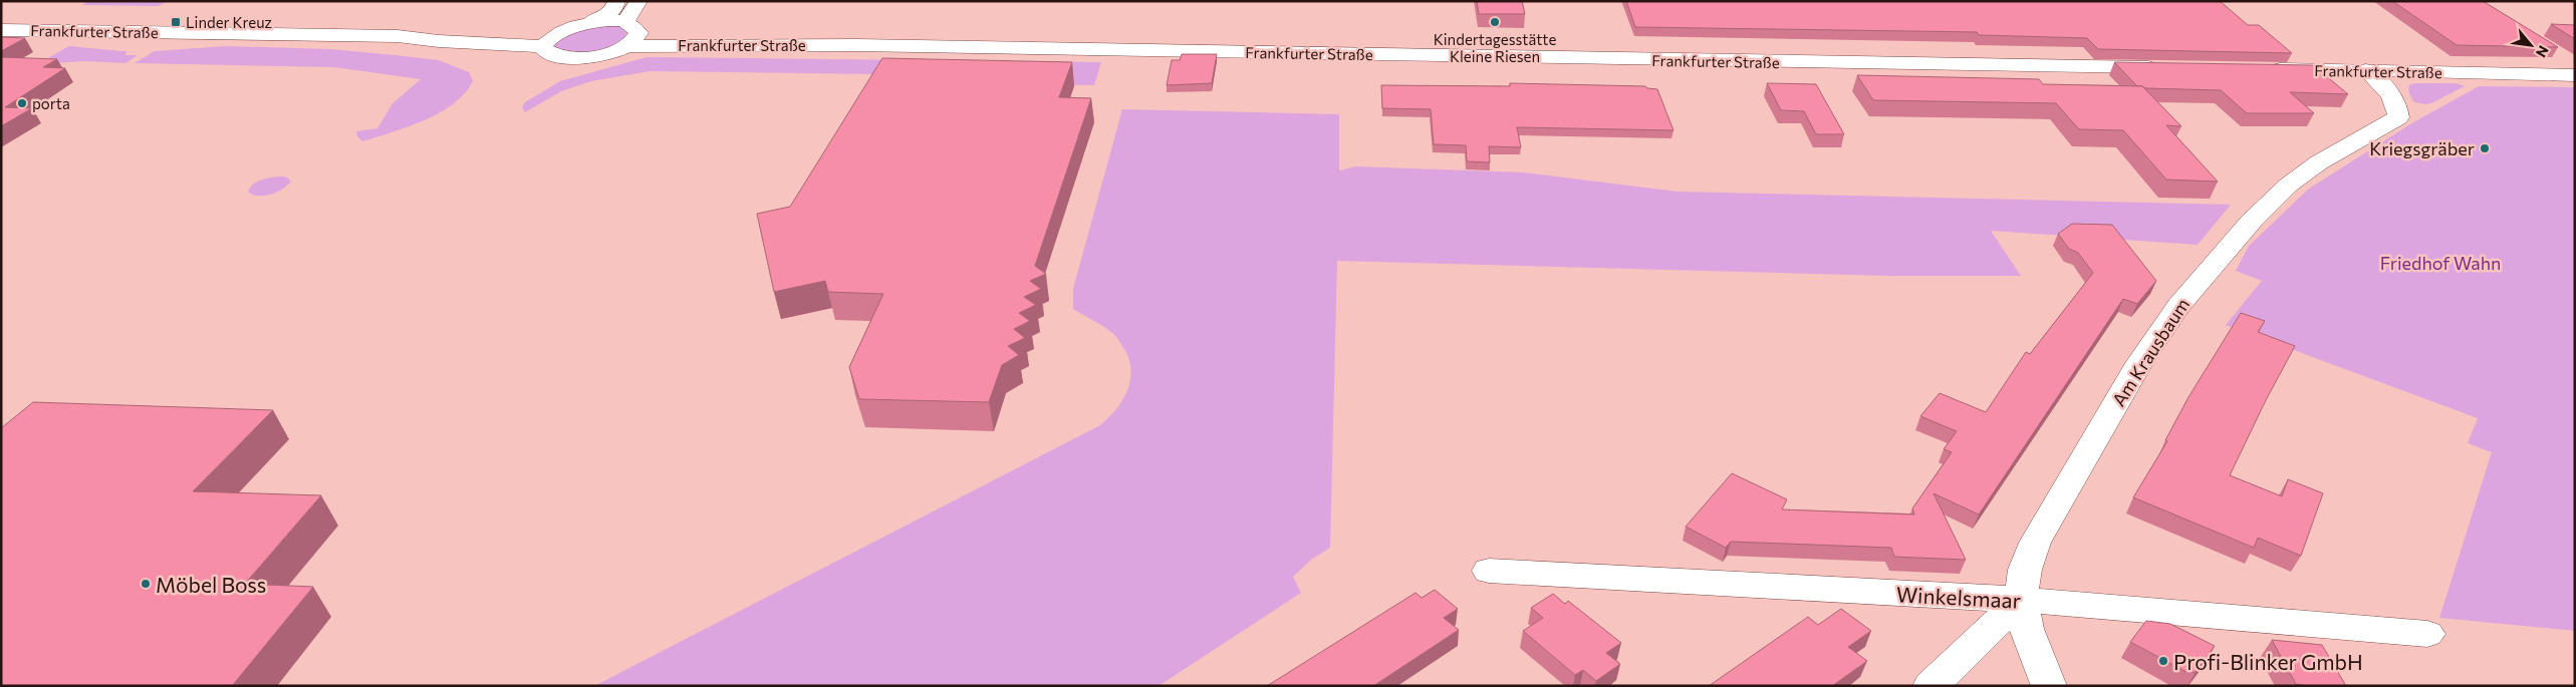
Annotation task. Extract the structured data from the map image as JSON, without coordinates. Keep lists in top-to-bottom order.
{
  "streets": {
    "main road": ["Frankfurter Straße", "Am Krausbaum", "Winkelsmaar"]
  },
  "crossings": [
    ["Frankfurter Straße", "Am Krausbaum"],
    ["Am Krausbaum", "Winkelsmaar"]
  ],
  "parks": ["Friedhof Wahn"],
  "places": {
    "transit": ["Linder Kreuz"],
    "other": [
      "Kindertagesstätte Kleine Riesen",
      "porta",
      "Kriegsgräber",
      "Möbel Boss",
      "Profi-Blinker GmbH"
    ]
  },
  "north": "bottom right"
}
